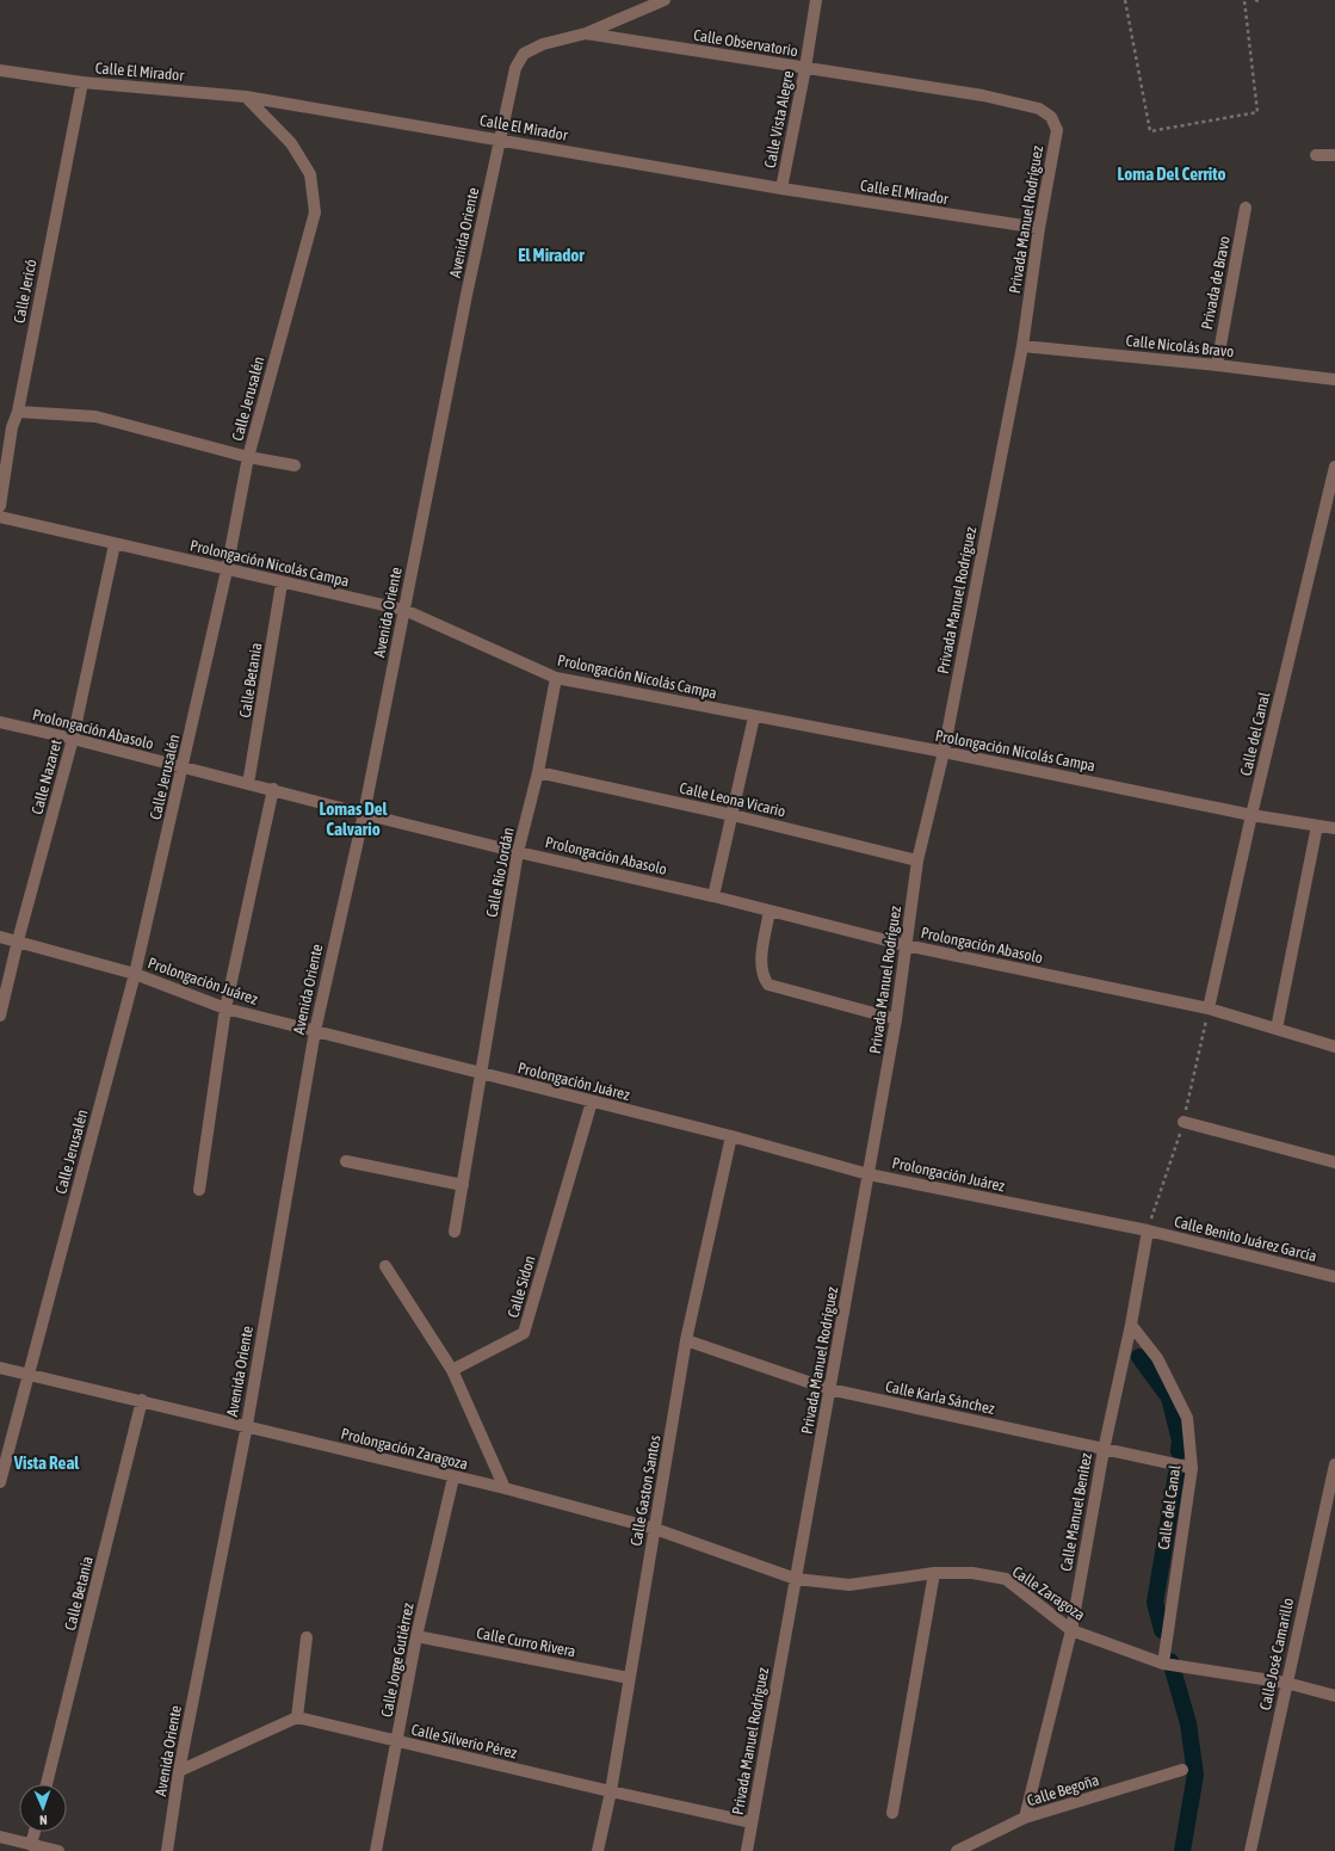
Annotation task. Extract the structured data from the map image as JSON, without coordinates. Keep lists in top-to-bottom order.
{
  "streets": {
    "street": [
      "Calle Observatorio",
      "Calle El Mirador",
      "Calle Vista Alegre",
      "Privada Manuel Rodríguez",
      "Avenida Oriente",
      "Privada de Bravo",
      "Calle Jericó",
      "Calle Nicolás Bravo",
      "Calle Jerusalén",
      "Prolongación Nicolás Campa",
      "Calle Betania",
      "Prolongación Abasolo",
      "Calle del Canal",
      "Calle Nazaret",
      "Calle Leona Vicario",
      "Calle Río Jordán",
      "Prolongación Juárez",
      "Calle Benito Juárez García",
      "Calle Sidon",
      "Calle Karla Sánchez",
      "Prolongación Zaragoza",
      "Calle Gaston Santos",
      "Calle Manuel Benítez",
      "Calle Zaragoza",
      "Calle Curro Rivera",
      "Calle José Camarillo",
      "Calle Jorge Gutiérrez",
      "Calle Silverio Pérez",
      "Calle Begoña"
    ]
  },
  "crossings": [
    ["Calle Observatorio", "Calle El Mirador"],
    ["Calle Observatorio", "Calle Vista Alegre"],
    ["Calle Observatorio", "Privada Manuel Rodríguez"],
    ["Calle Observatorio", "Avenida Oriente"],
    ["Calle El Mirador", "Calle Vista Alegre"],
    ["Calle El Mirador", "Privada Manuel Rodríguez"],
    ["Calle El Mirador", "Avenida Oriente"],
    ["Calle El Mirador", "Calle Jericó"],
    ["Calle El Mirador", "Calle Jerusalén"],
    ["Privada Manuel Rodríguez", "Calle Nicolás Bravo"],
    ["Privada Manuel Rodríguez", "Prolongación Nicolás Campa"],
    ["Privada Manuel Rodríguez", "Prolongación Abasolo"],
    ["Privada Manuel Rodríguez", "Calle Leona Vicario"],
    ["Privada Manuel Rodríguez", "Prolongación Juárez"],
    ["Privada Manuel Rodríguez", "Calle Karla Sánchez"],
    ["Privada Manuel Rodríguez", "Prolongación Zaragoza"],
    ["Privada Manuel Rodríguez", "Calle Zaragoza"],
    ["Privada Manuel Rodríguez", "Calle Silverio Pérez"],
    ["Avenida Oriente", "Prolongación Nicolás Campa"],
    ["Avenida Oriente", "Prolongación Abasolo"],
    ["Avenida Oriente", "Prolongación Juárez"],
    ["Avenida Oriente", "Prolongación Zaragoza"],
    ["Privada de Bravo", "Calle Nicolás Bravo"],
    ["Calle Jerusalén", "Prolongación Nicolás Campa"],
    ["Calle Jerusalén", "Prolongación Abasolo"],
    ["Calle Jerusalén", "Prolongación Juárez"],
    ["Calle Jerusalén", "Prolongación Zaragoza"],
    ["Prolongación Nicolás Campa", "Calle Betania"],
    ["Prolongación Nicolás Campa", "Calle del Canal"],
    ["Prolongación Nicolás Campa", "Calle Nazaret"],
    ["Prolongación Nicolás Campa", "Calle Río Jordán"],
    ["Calle Betania", "Prolongación Abasolo"],
    ["Calle Betania", "Prolongación Zaragoza"],
    ["Prolongación Abasolo", "Calle del Canal"],
    ["Prolongación Abasolo", "Calle Nazaret"],
    ["Prolongación Abasolo", "Calle Río Jordán"],
    ["Calle del Canal", "Calle Karla Sánchez"],
    ["Calle del Canal", "Calle Manuel Benítez"],
    ["Calle del Canal", "Calle Zaragoza"],
    ["Calle Nazaret", "Prolongación Juárez"],
    ["Calle Leona Vicario", "Calle Río Jordán"],
    ["Calle Río Jordán", "Prolongación Juárez"],
    ["Prolongación Juárez", "Calle Benito Juárez García"],
    ["Prolongación Juárez", "Calle Sidon"],
    ["Prolongación Juárez", "Calle Gaston Santos"],
    ["Calle Karla Sánchez", "Calle Gaston Santos"],
    ["Calle Karla Sánchez", "Calle Manuel Benítez"],
    ["Prolongación Zaragoza", "Calle Gaston Santos"],
    ["Prolongación Zaragoza", "Calle Zaragoza"],
    ["Prolongación Zaragoza", "Calle Jorge Gutiérrez"],
    ["Calle Gaston Santos", "Calle Curro Rivera"],
    ["Calle Gaston Santos", "Calle Silverio Pérez"],
    ["Calle Manuel Benítez", "Calle Zaragoza"],
    ["Calle Manuel Benítez", "Calle Begoña"],
    ["Calle Zaragoza", "Calle José Camarillo"],
    ["Calle Curro Rivera", "Calle Jorge Gutiérrez"],
    ["Calle Jorge Gutiérrez", "Calle Silverio Pérez"]
  ],
  "districts": [
    "Loma Del Cerrito",
    "El Mirador",
    "Lomas Del Calvario",
    "Vista Real"
  ],
  "north": "bottom"
}
